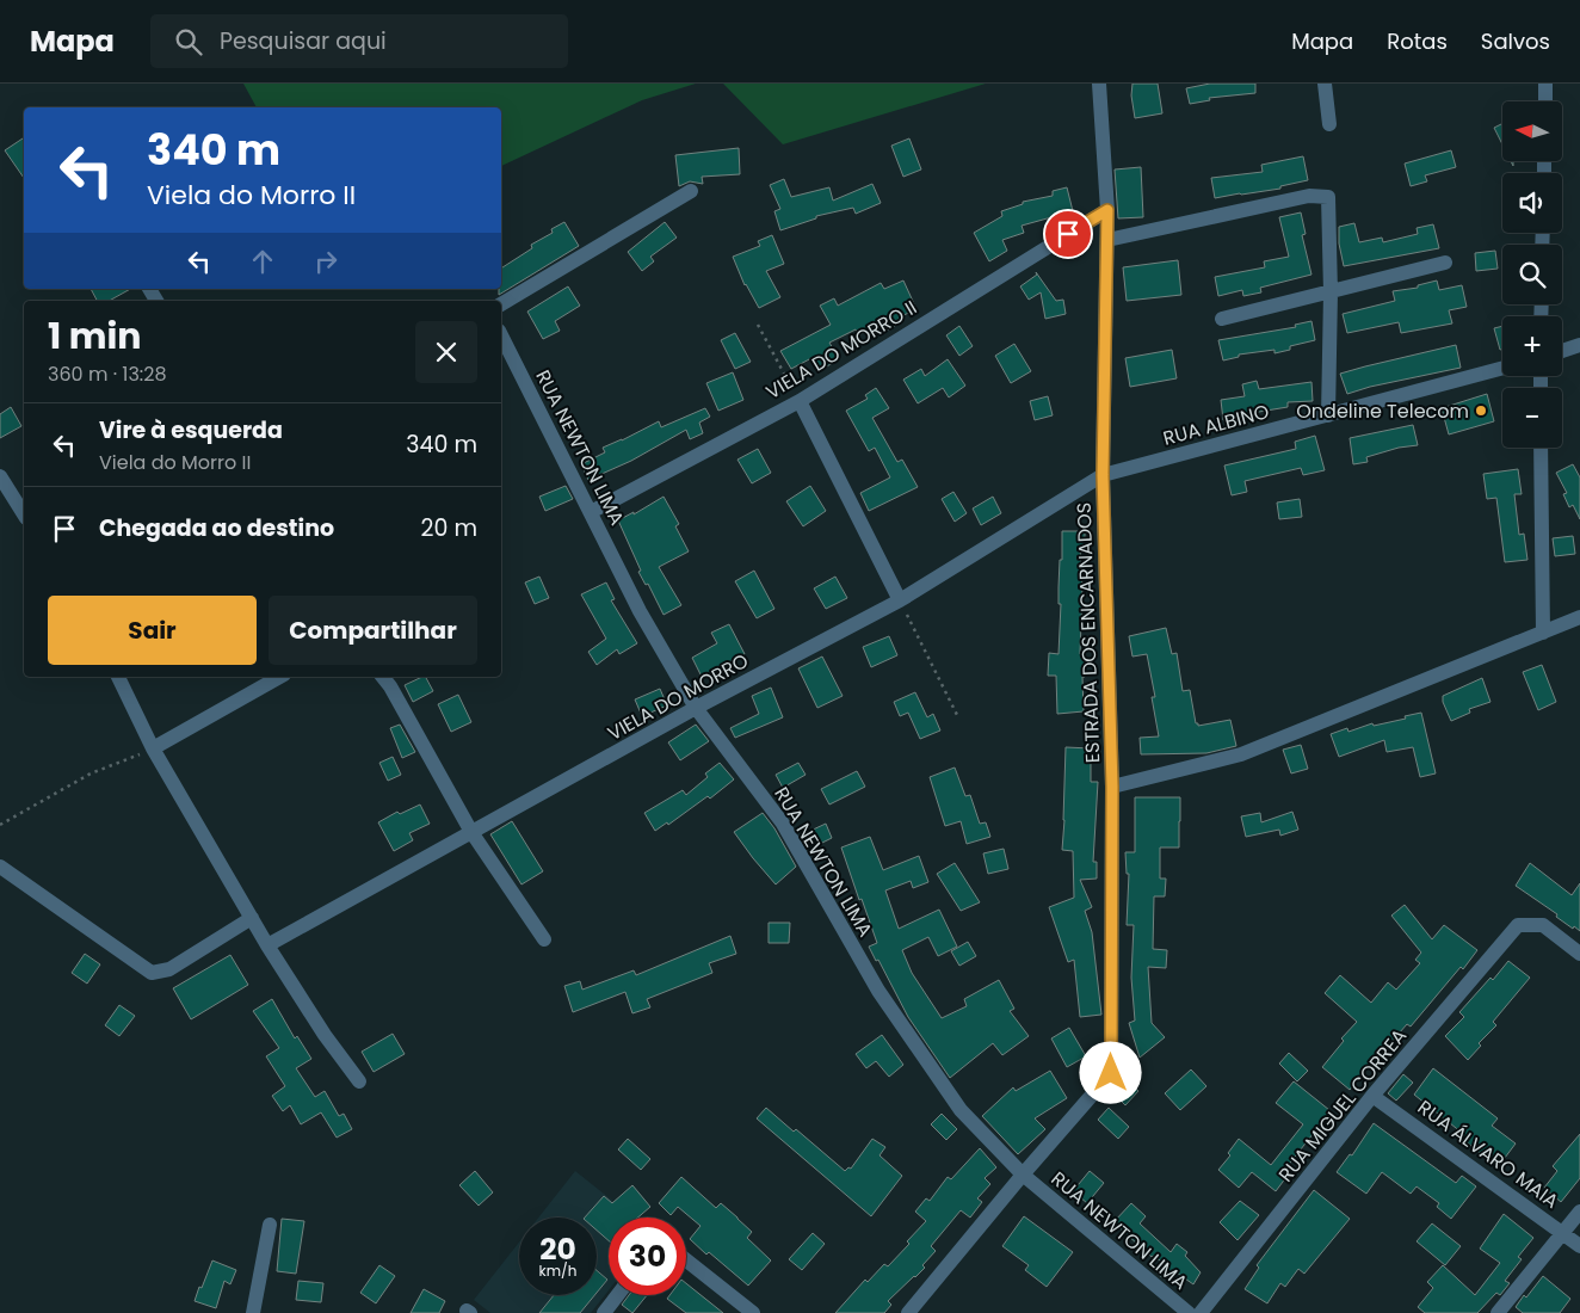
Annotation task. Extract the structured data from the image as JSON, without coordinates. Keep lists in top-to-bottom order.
{
  "streets": {
    "street": [
      "VIELA DO MORRO II",
      "RUA ALBINO",
      "RUA NEWTON LIMA",
      "ESTRADA DOS ENCARNADOS",
      "VIELA DO MORRO",
      "RUA MIGUEL CORREA",
      "RUA ÁLVARO MAIA"
    ]
  },
  "crossings": [
    ["VIELA DO MORRO II", "RUA NEWTON LIMA"],
    ["VIELA DO MORRO II", "ESTRADA DOS ENCARNADOS"],
    ["RUA ALBINO", "ESTRADA DOS ENCARNADOS"],
    ["RUA ALBINO", "VIELA DO MORRO"],
    ["RUA NEWTON LIMA", "ESTRADA DOS ENCARNADOS"],
    ["RUA NEWTON LIMA", "VIELA DO MORRO"],
    ["ESTRADA DOS ENCARNADOS", "VIELA DO MORRO"],
    ["RUA MIGUEL CORREA", "RUA ÁLVARO MAIA"]
  ],
  "places": ["Ondeline Telecom"],
  "north": "left",
  "page": {
    "header": "Mapa",
    "search": "Pesquisar aqui",
    "nav": ["Mapa", "Rotas", "Salvos"],
    "map_buttons": ["+", "−"],
    "turn": ["340 m", "Viela do Morro II"],
    "heading": ["1 min", "360 m · 13:28"],
    "list": [
      {
        "name": "Vire à esquerda",
        "note": "Viela do Morro II",
        "value": "340 m"
      },
      {
        "name": "Chegada ao destino",
        "value": "20 m"
      }
    ],
    "buttons": ["Sair", "Compartilhar"],
    "speed": "20 km/h",
    "limit": "30"
  }
}
